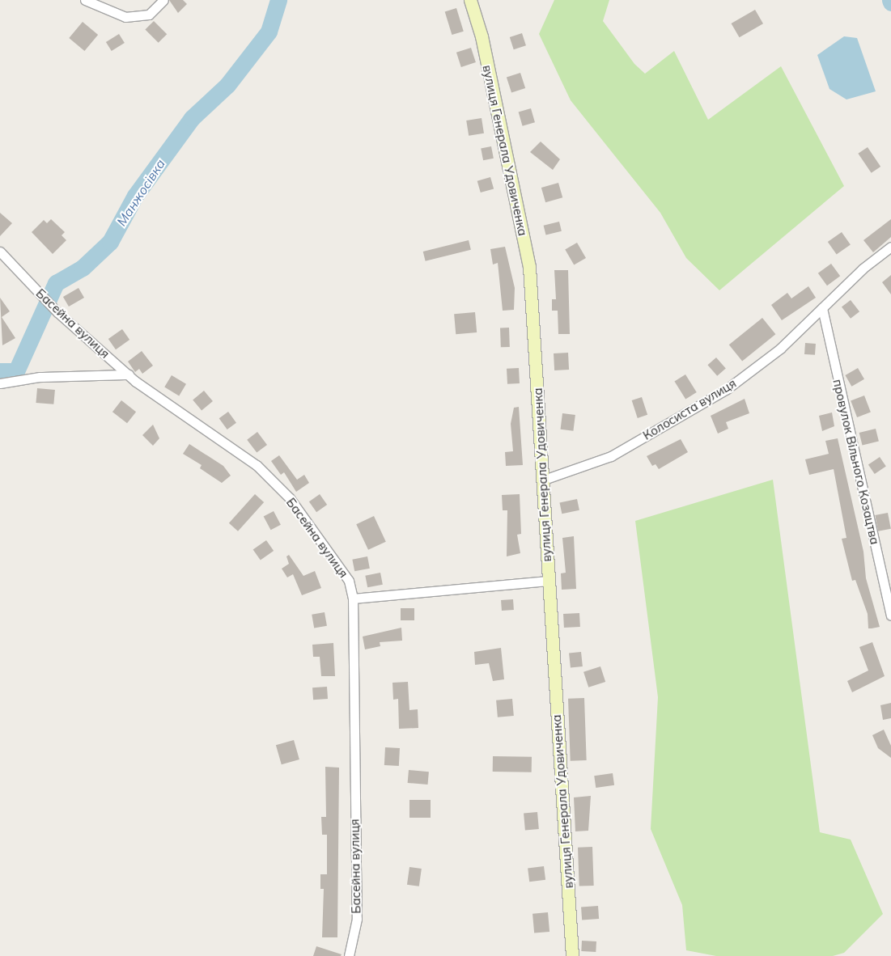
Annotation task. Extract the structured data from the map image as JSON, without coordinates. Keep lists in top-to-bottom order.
{
  "streets": {
    "main road": ["вулиця Генерала Удовиченка"],
    "street": ["Басейна вулиця", "Колосиста вулиця", "провулок Вільного Козацтва"]
  },
  "crossings": [
    ["вулиця Генерала Удовиченка", "Колосиста вулиця"],
    ["Колосиста вулиця", "провулок Вільного Козацтва"]
  ],
  "water": ["Манжосівка"]
}
